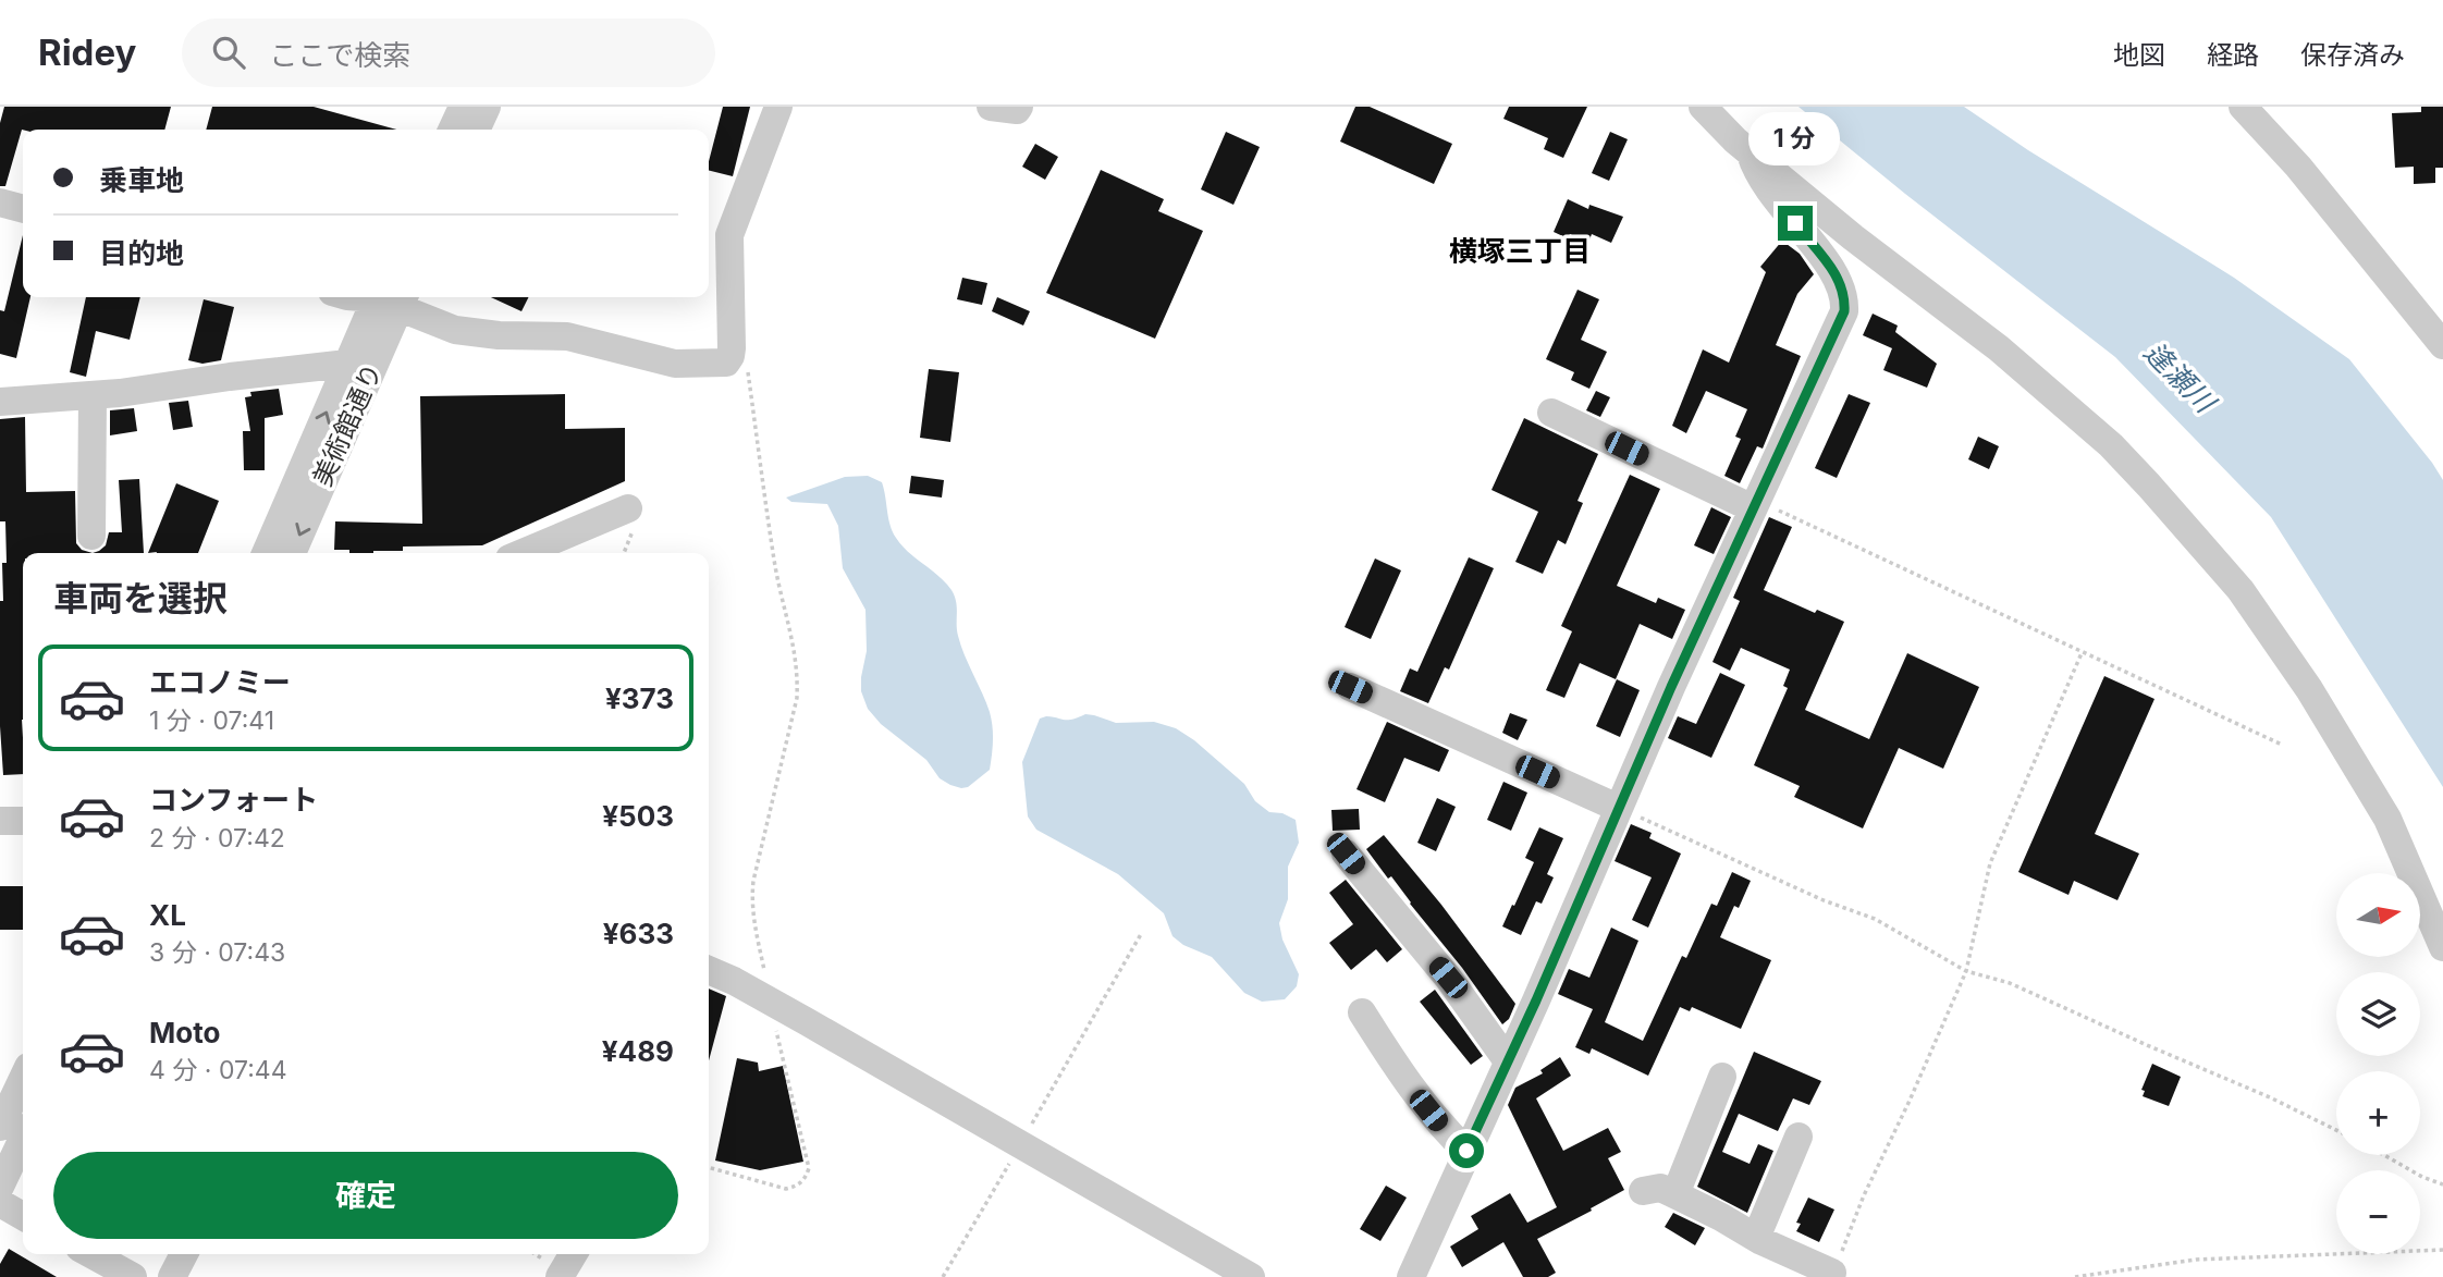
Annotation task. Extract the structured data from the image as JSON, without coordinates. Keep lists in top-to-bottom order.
{
  "streets": {
    "street": ["美術館通り"]
  },
  "districts": ["横塚三丁目"],
  "water": ["逢瀬川"],
  "north": "right",
  "page": {
    "header": "Ridey",
    "search": "ここで検索",
    "nav": ["地図", "経路", "保存済み"],
    "bubble": "1 分",
    "banner": ["乗車地", "目的地"],
    "heading": "車両を選択",
    "list": [
      {
        "name": "エコノミー",
        "note": "1 分 · 07:41",
        "value": "¥373"
      },
      {
        "name": "コンフォート",
        "note": "2 分 · 07:42",
        "value": "¥503"
      },
      {
        "name": "XL",
        "note": "3 分 · 07:43",
        "value": "¥633"
      },
      {
        "name": "Moto",
        "note": "4 分 · 07:44",
        "value": "¥489"
      }
    ],
    "map_buttons": ["+", "−"],
    "buttons": "確定"
  }
}
